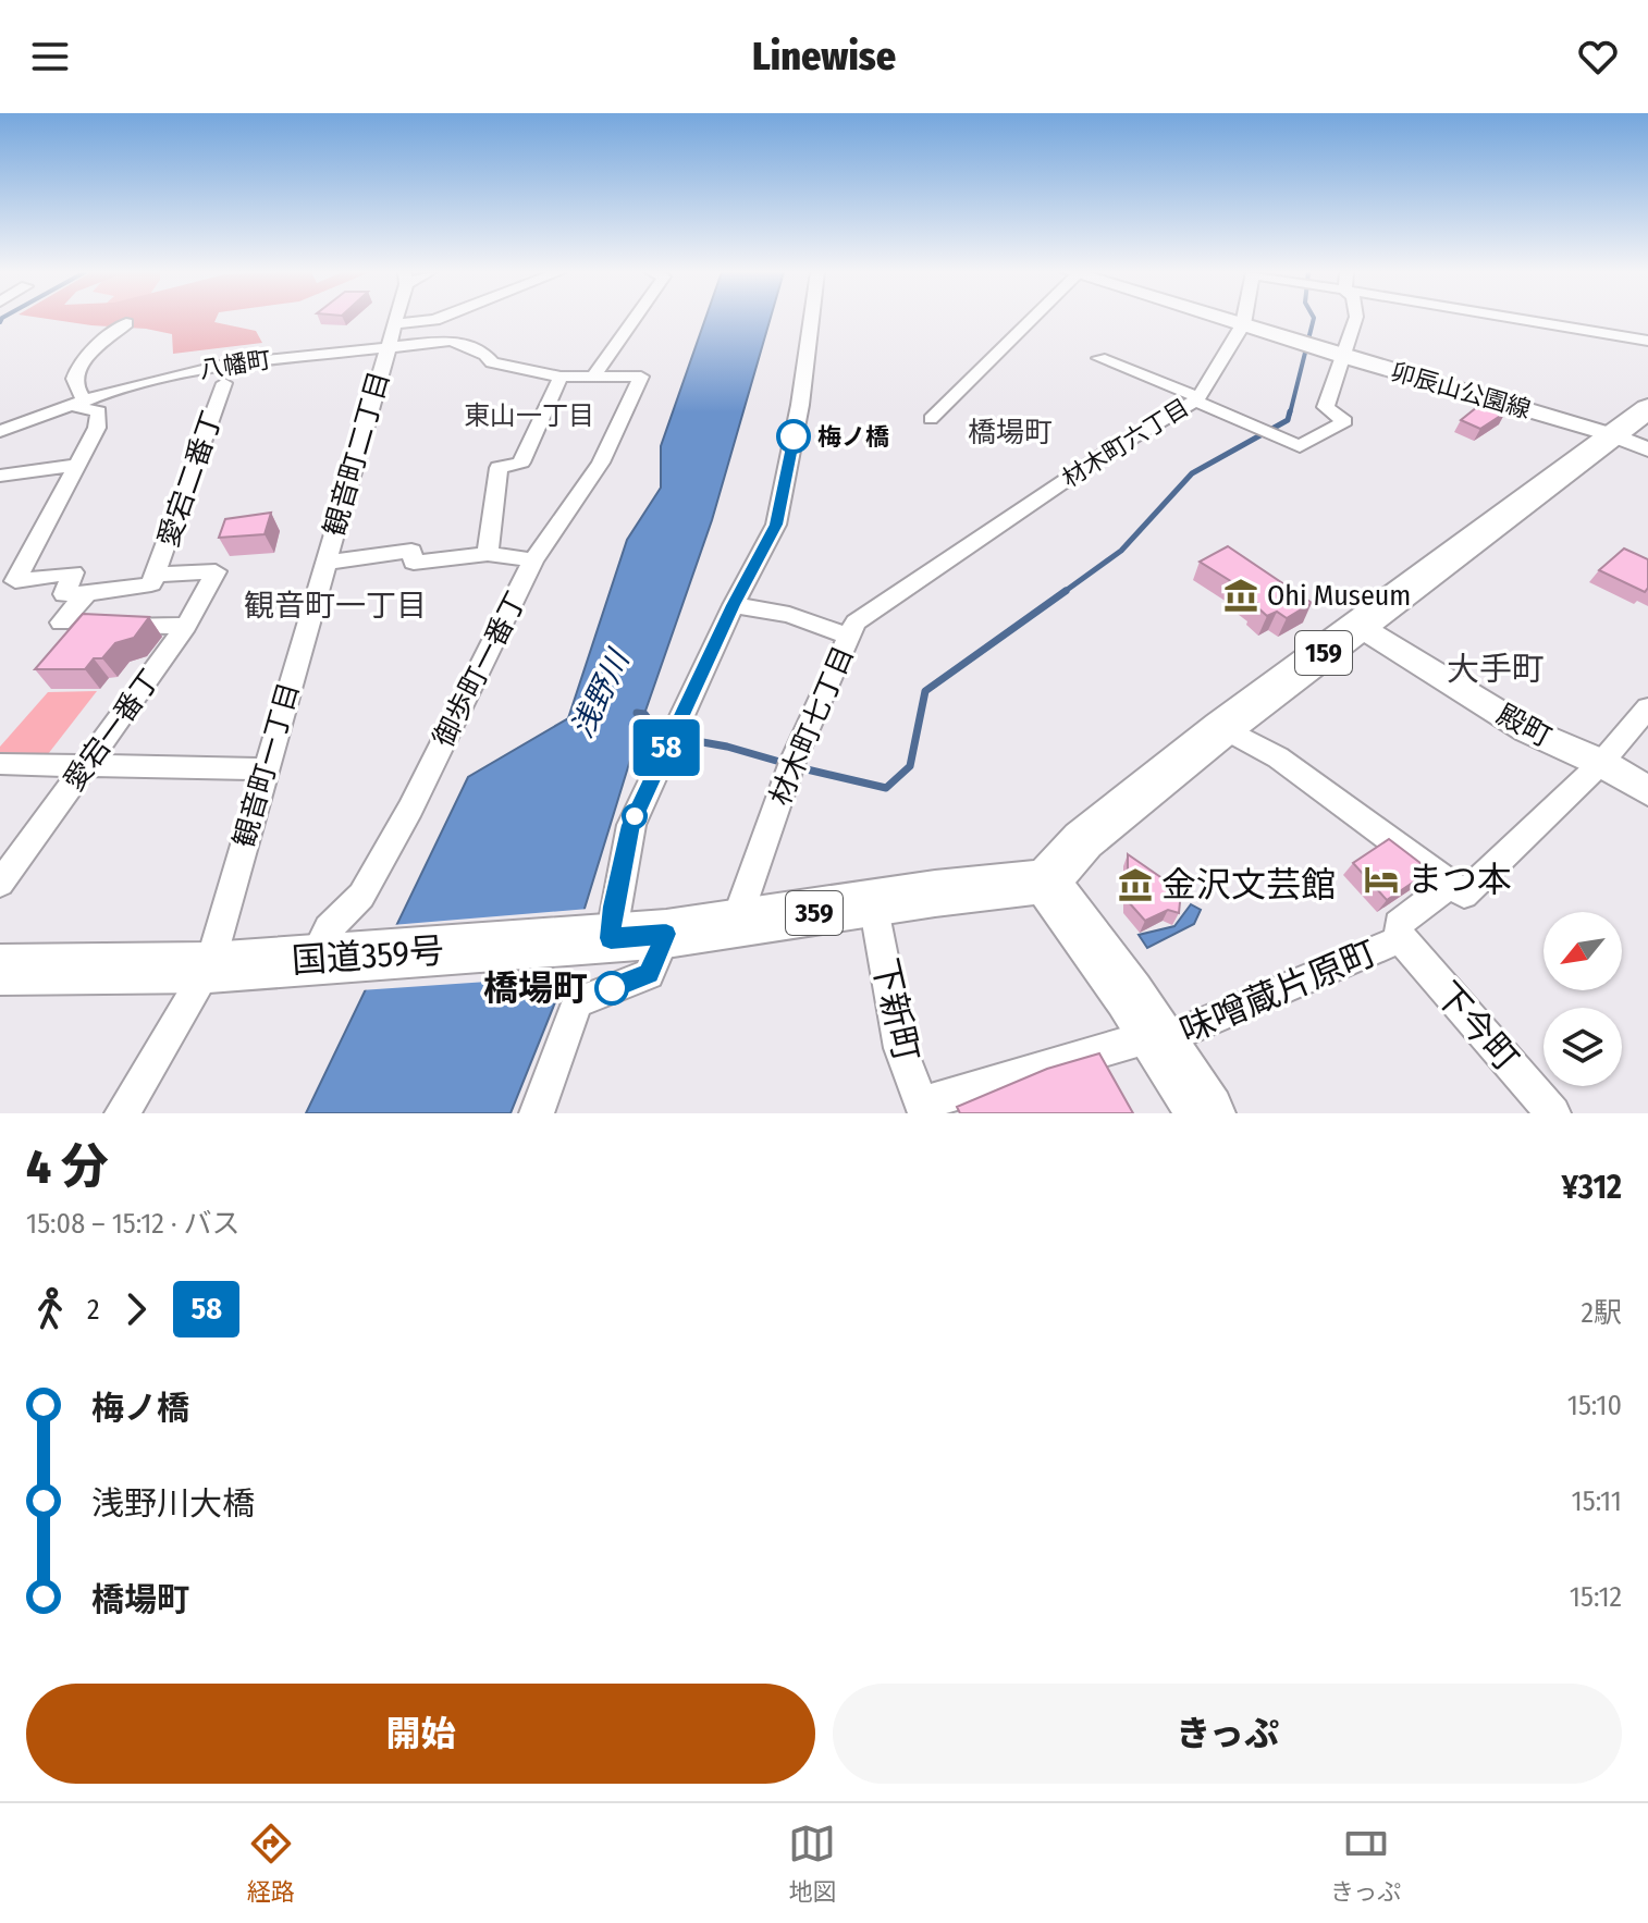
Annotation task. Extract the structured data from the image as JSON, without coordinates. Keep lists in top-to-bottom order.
{
  "streets": {
    "highway": ["159", "359", "国道359号"],
    "street": [
      "八幡町",
      "卯辰山公園線",
      "材木町六丁目",
      "観音町二丁目",
      "愛宕二番丁",
      "御歩町一番丁",
      "材木町七丁目",
      "殿町",
      "愛宕一番丁",
      "観音町一丁目",
      "味噌蔵片原町",
      "下新町",
      "下今町"
    ]
  },
  "crossings": [
    ["八幡町", "観音町二丁目"],
    ["八幡町", "御歩町一番丁"],
    ["卯辰山公園線", "材木町六丁目"],
    ["卯辰山公園線", "159"],
    ["材木町六丁目", "材木町七丁目"],
    ["観音町二丁目", "観音町一丁目"],
    ["愛宕二番丁", "愛宕一番丁"],
    ["159", "殿町"],
    ["159", "国道359号"],
    ["御歩町一番丁", "国道359号"],
    ["材木町七丁目", "国道359号"],
    ["殿町", "味噌蔵片原町"],
    ["観音町一丁目", "国道359号"],
    ["国道359号", "下新町"],
    ["味噌蔵片原町", "下新町"],
    ["味噌蔵片原町", "下今町"]
  ],
  "districts": [
    "東山一丁目",
    "橋場町",
    "観音町一丁目",
    "大手町"
  ],
  "water": ["浅野川"],
  "places": {
    "other": ["梅ノ橋", "橋場町"],
    "museum": ["Ohi Museum", "金沢文芸館"],
    "hotel": ["まつ本"]
  },
  "lines": ["bus line 58"],
  "north": "bottom left",
  "page": {
    "header": "Linewise",
    "on_map": "58",
    "heading": ["4 分", "15:08 – 15:12 · バス", "¥312"],
    "legs": ["2", "58", "2駅"],
    "list": [
      {
        "name": "梅ノ橋",
        "value": "15:10"
      },
      {
        "name": "浅野川大橋",
        "value": "15:11"
      },
      {
        "name": "橋場町",
        "value": "15:12"
      }
    ],
    "buttons": ["開始", "きっぷ"],
    "tabs": ["経路", "地図", "きっぷ"]
  }
}
